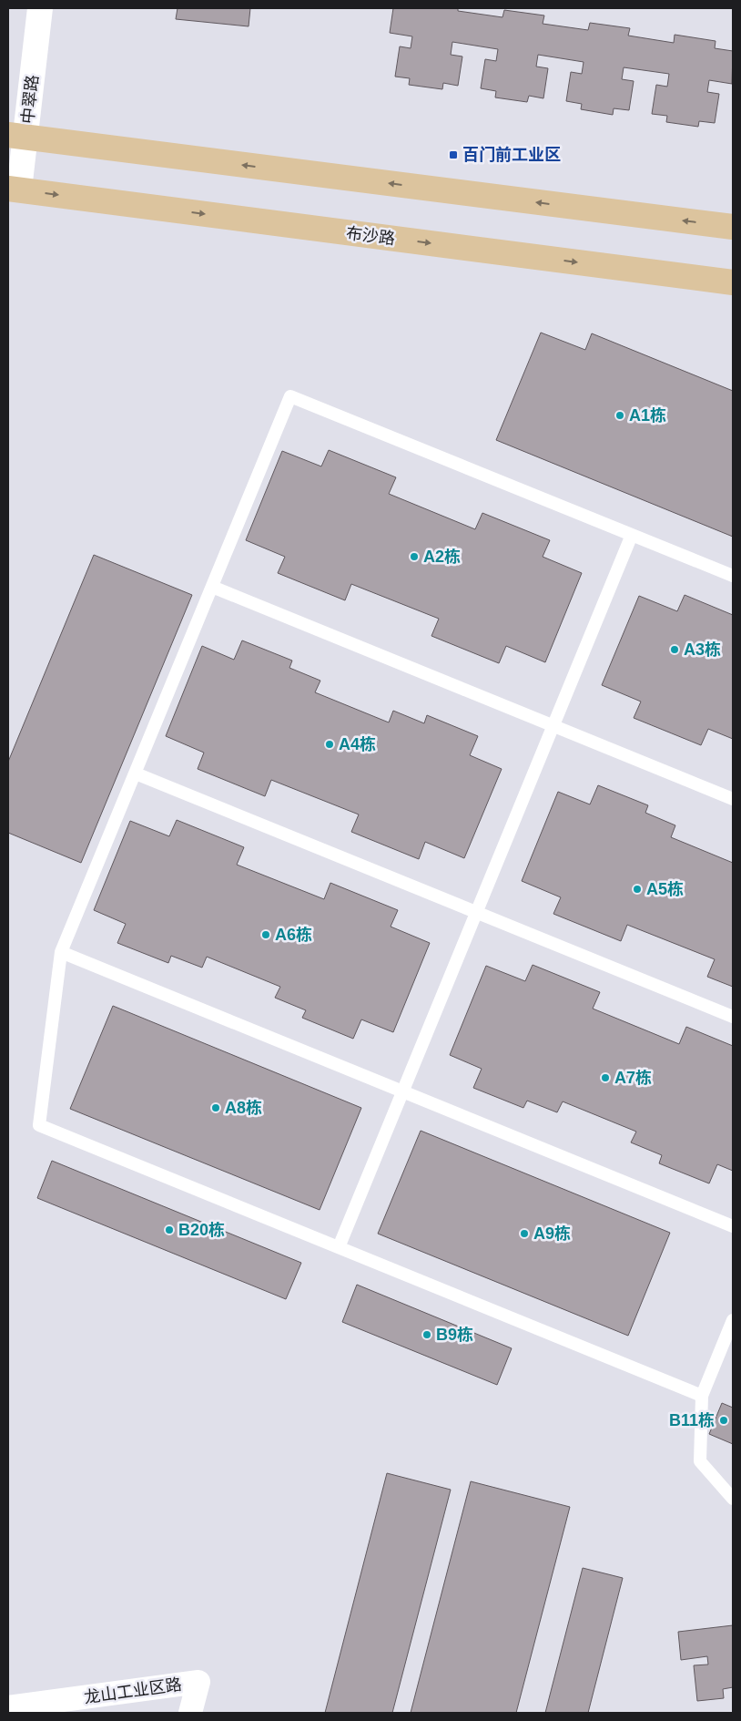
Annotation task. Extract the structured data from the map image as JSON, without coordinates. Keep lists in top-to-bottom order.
{
  "streets": {
    "main road": ["中翠路", "布沙路"],
    "street": ["龙山工业区路"]
  },
  "crossings": [
    ["中翠路", "布沙路"]
  ],
  "places": {
    "transit": ["百门前工业区"],
    "other": [
      "A1栋",
      "A2栋",
      "A3栋",
      "A4栋",
      "A5栋",
      "A6栋",
      "A7栋",
      "A8栋",
      "B20栋",
      "A9栋",
      "B9栋",
      "B11栋"
    ]
  }
}
